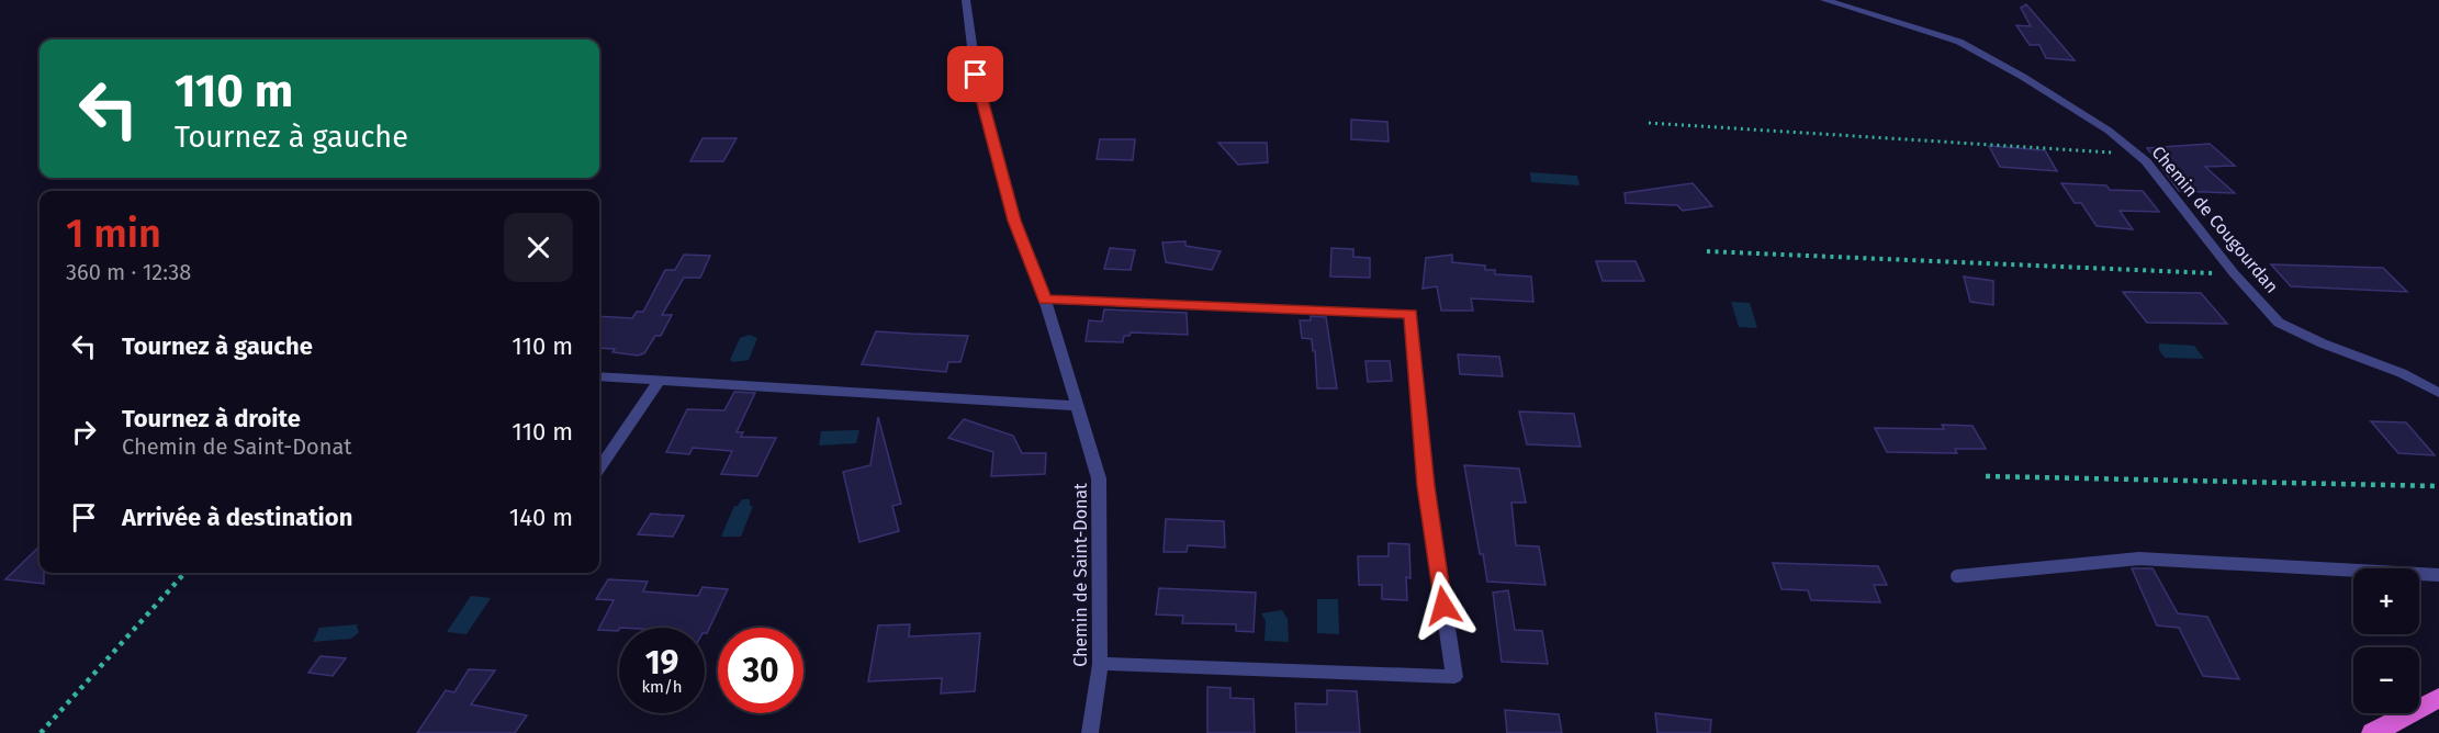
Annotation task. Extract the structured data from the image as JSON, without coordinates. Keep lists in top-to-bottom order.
{
  "streets": {
    "street": ["Chemin de Cougourdan", "Chemin de Saint-Donat"]
  },
  "page": {
    "turn": ["110 m", "Tournez à gauche"],
    "heading": ["1 min", "360 m · 12:38"],
    "list": [
      {
        "name": "Tournez à gauche",
        "value": "110 m"
      },
      {
        "name": "Tournez à droite",
        "note": "Chemin de Saint-Donat",
        "value": "110 m"
      },
      {
        "name": "Arrivée à destination",
        "value": "140 m"
      }
    ],
    "map_buttons": ["+", "−"],
    "speed": "19 km/h",
    "limit": "30"
  }
}
